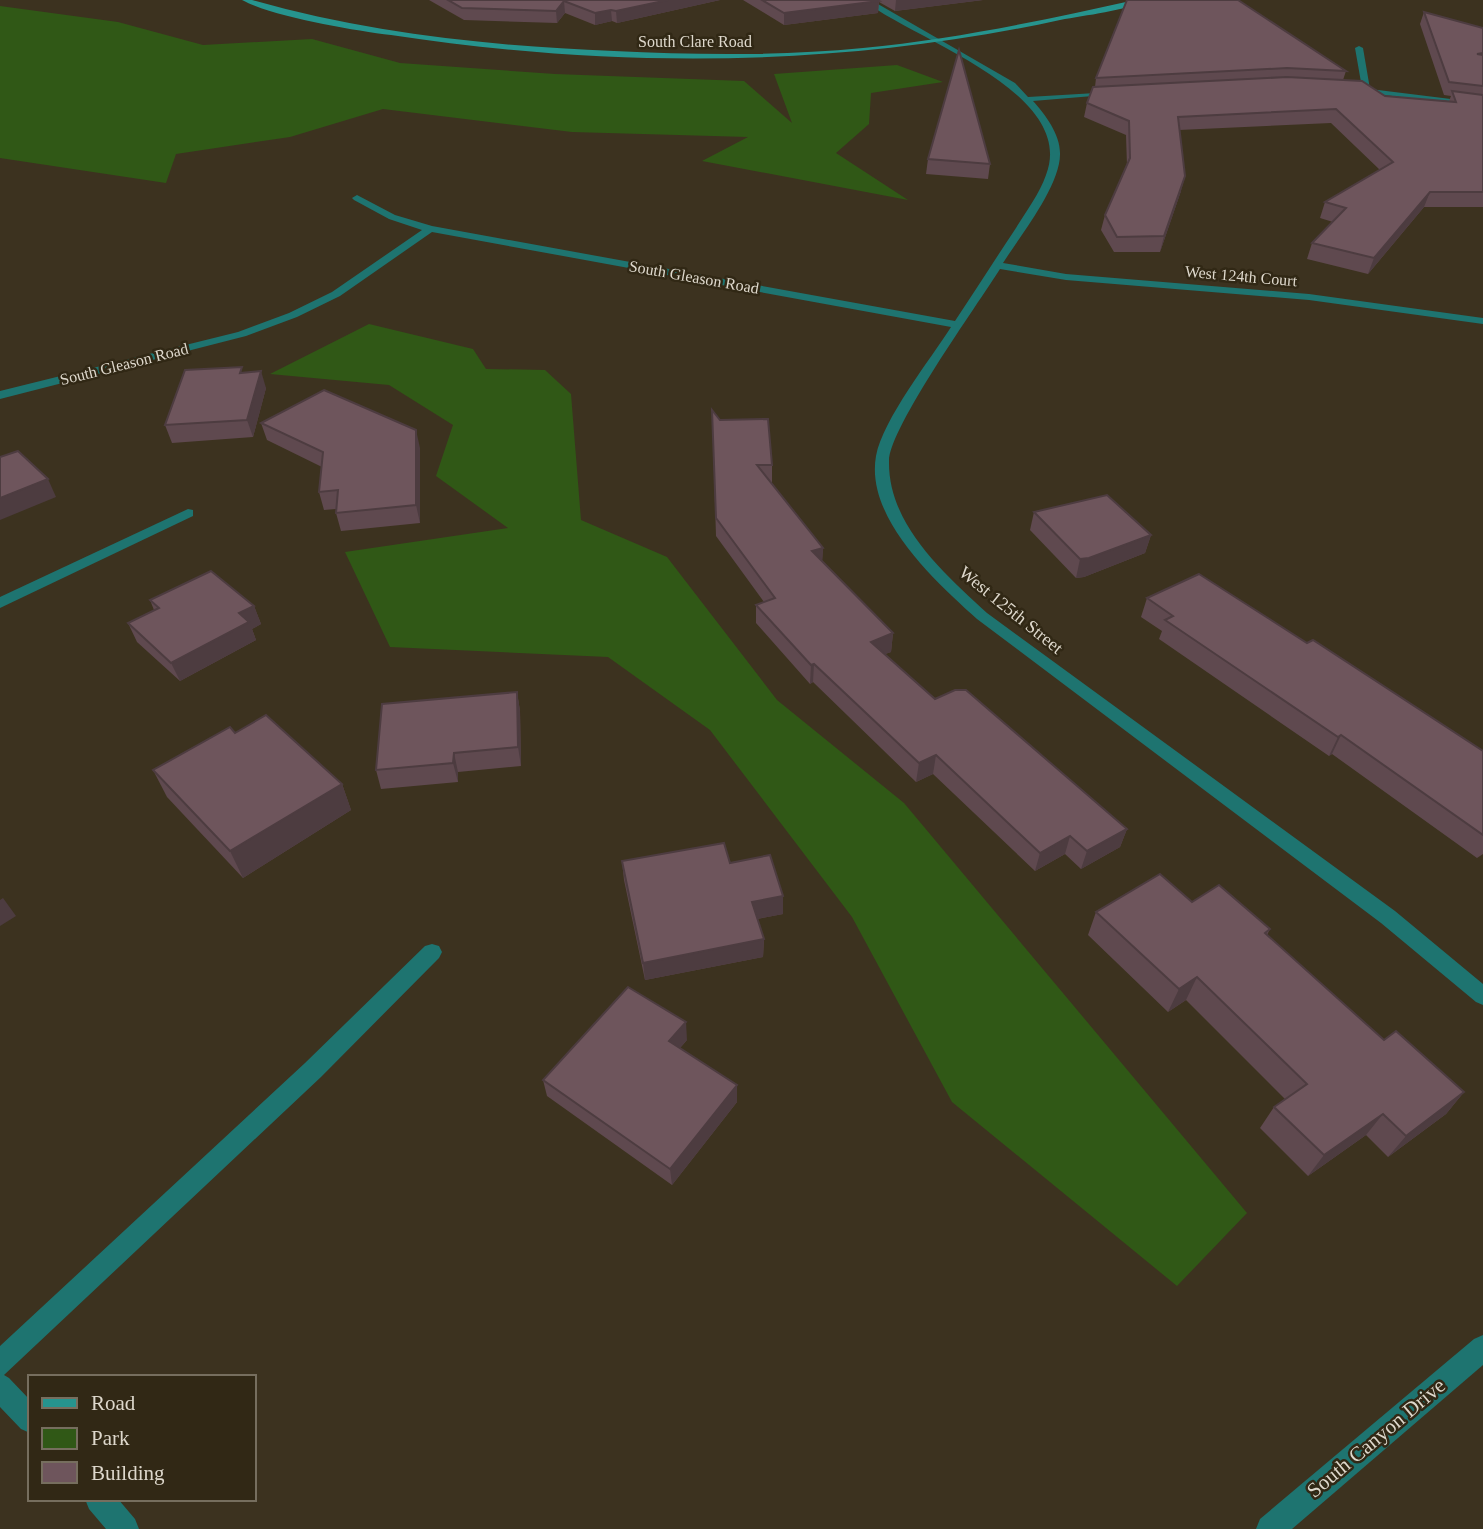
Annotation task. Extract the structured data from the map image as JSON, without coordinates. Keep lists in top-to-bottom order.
{
  "streets": {
    "street": [
      "South Clare Road",
      "West 124th Court",
      "South Gleason Road",
      "West 125th Street",
      "South Canyon Drive"
    ]
  },
  "crossings": [
    ["South Clare Road", "West 125th Street"],
    ["West 124th Court", "West 125th Street"],
    ["South Gleason Road", "West 125th Street"]
  ],
  "legend": ["Road", "Park", "Building"]
}
